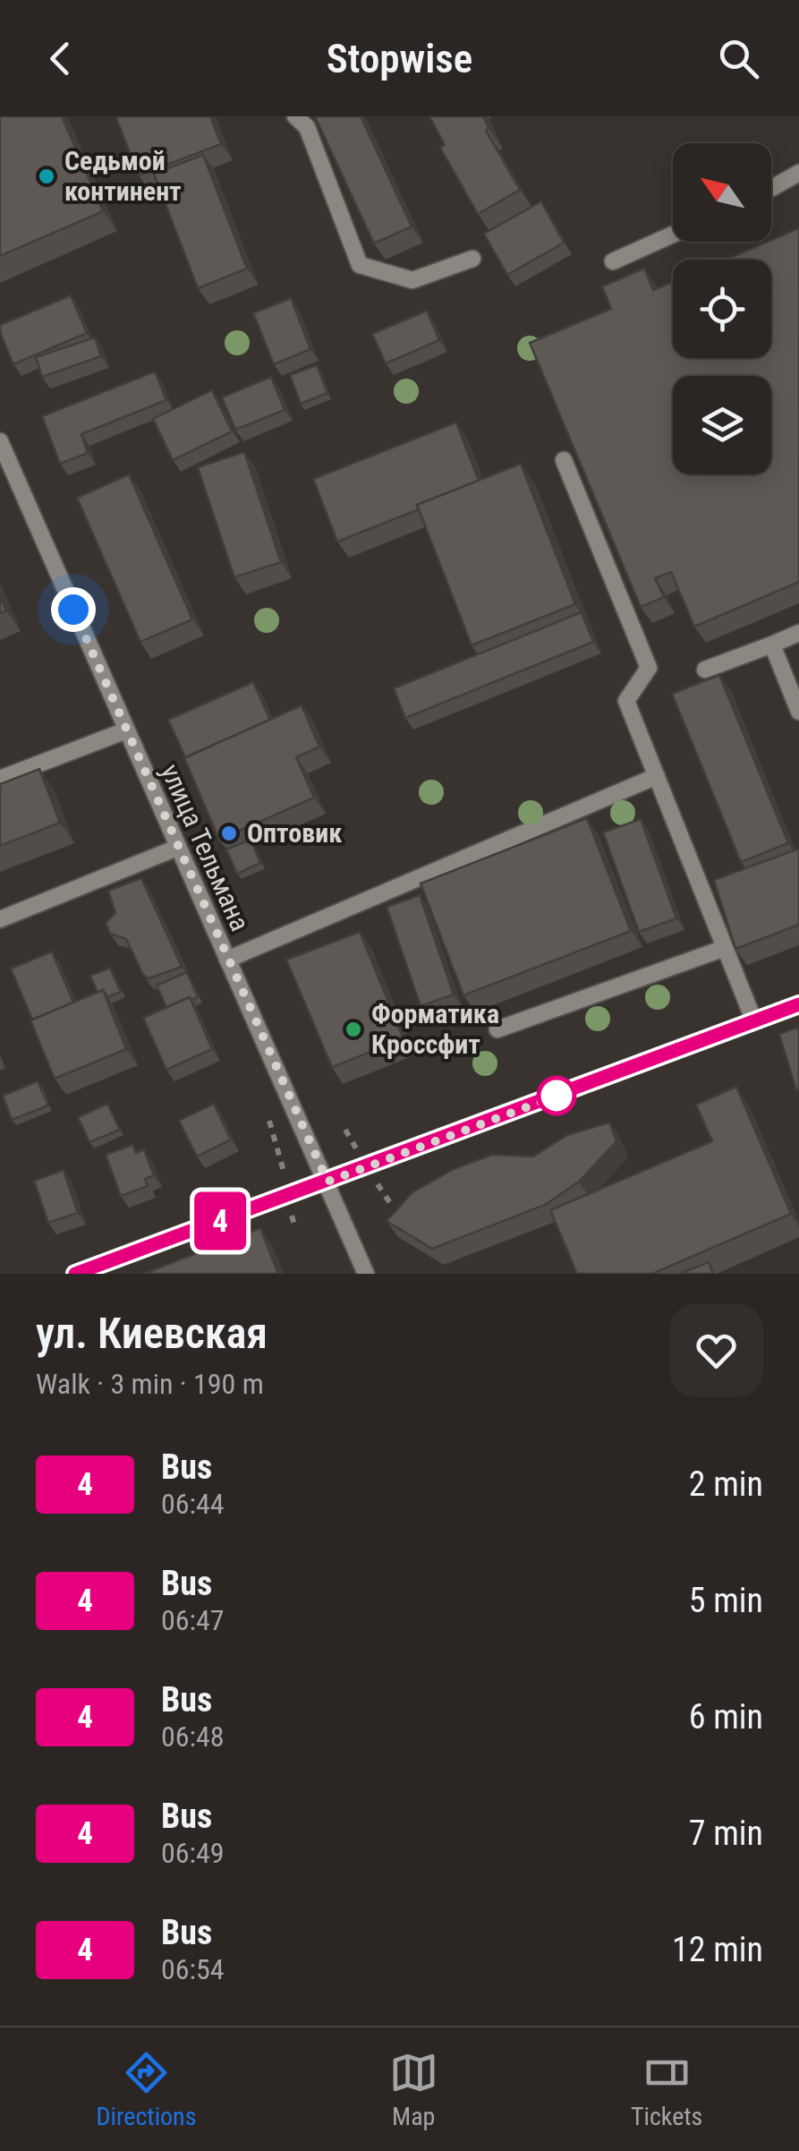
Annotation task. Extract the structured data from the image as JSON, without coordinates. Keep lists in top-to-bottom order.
{
  "streets": {
    "street": ["улица Тельмана"]
  },
  "places": ["Седьмой континент", "Оптовик", "Форматика Кроссфит"],
  "lines": ["bus line 4"],
  "north": "top left",
  "page": {
    "header": "Stopwise",
    "on_map": "4",
    "heading": ["ул. Киевская", "Walk · 3 min · 190 m"],
    "list": [
      {
        "mark": "4",
        "name": "Bus",
        "note": "06:44",
        "value": "2 min"
      },
      {
        "mark": "4",
        "name": "Bus",
        "note": "06:47",
        "value": "5 min"
      },
      {
        "mark": "4",
        "name": "Bus",
        "note": "06:48",
        "value": "6 min"
      },
      {
        "mark": "4",
        "name": "Bus",
        "note": "06:49",
        "value": "7 min"
      },
      {
        "mark": "4",
        "name": "Bus",
        "note": "06:54",
        "value": "12 min"
      }
    ],
    "tabs": ["Directions", "Map", "Tickets"]
  }
}
